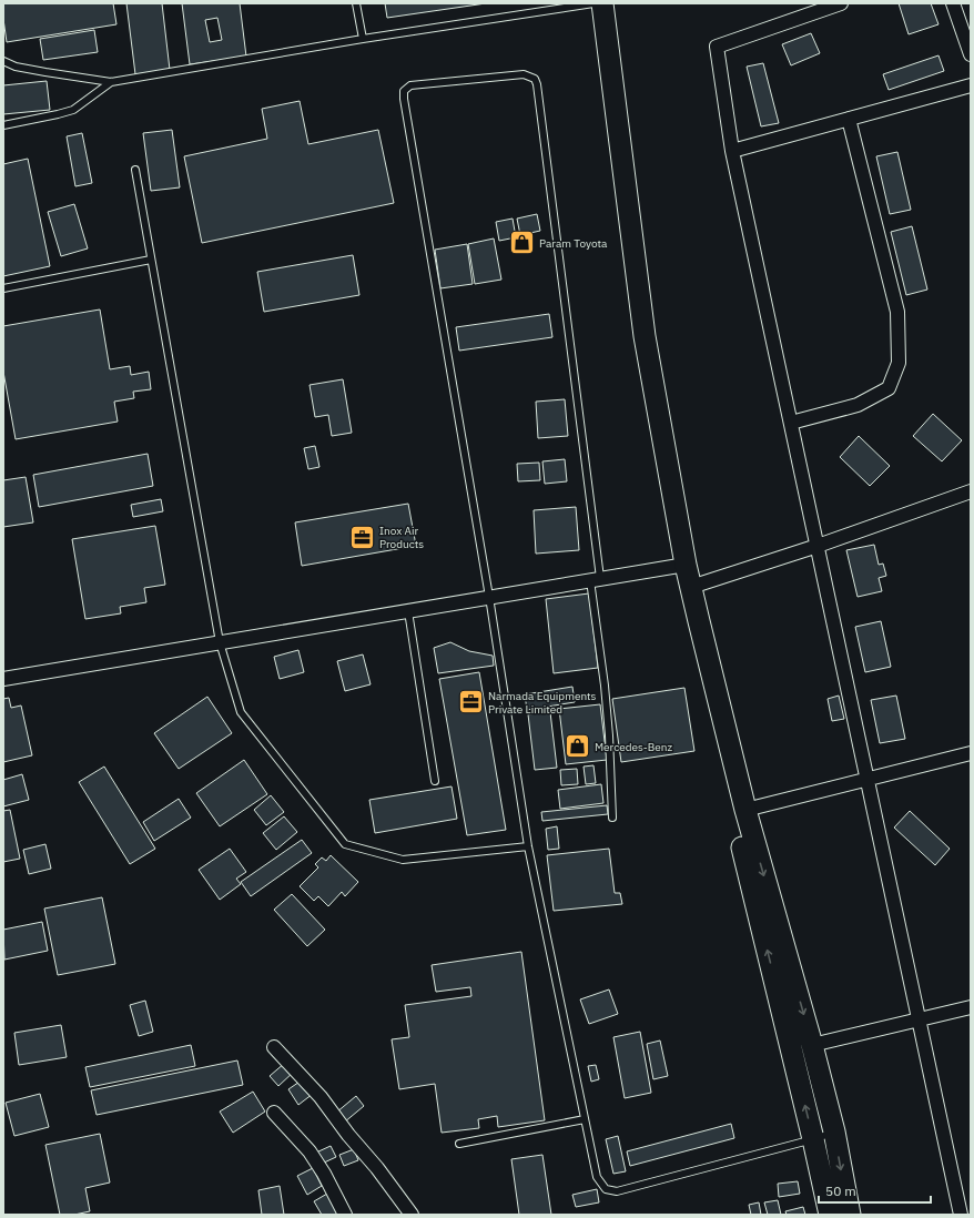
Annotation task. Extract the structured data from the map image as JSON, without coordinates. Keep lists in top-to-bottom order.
{
  "places": {
    "shop": ["Param Toyota", "Mercedes-Benz"],
    "office": ["Inox Air Products", "Narmada Equipments Private Limited"]
  },
  "scale_bar": "50 m"
}
